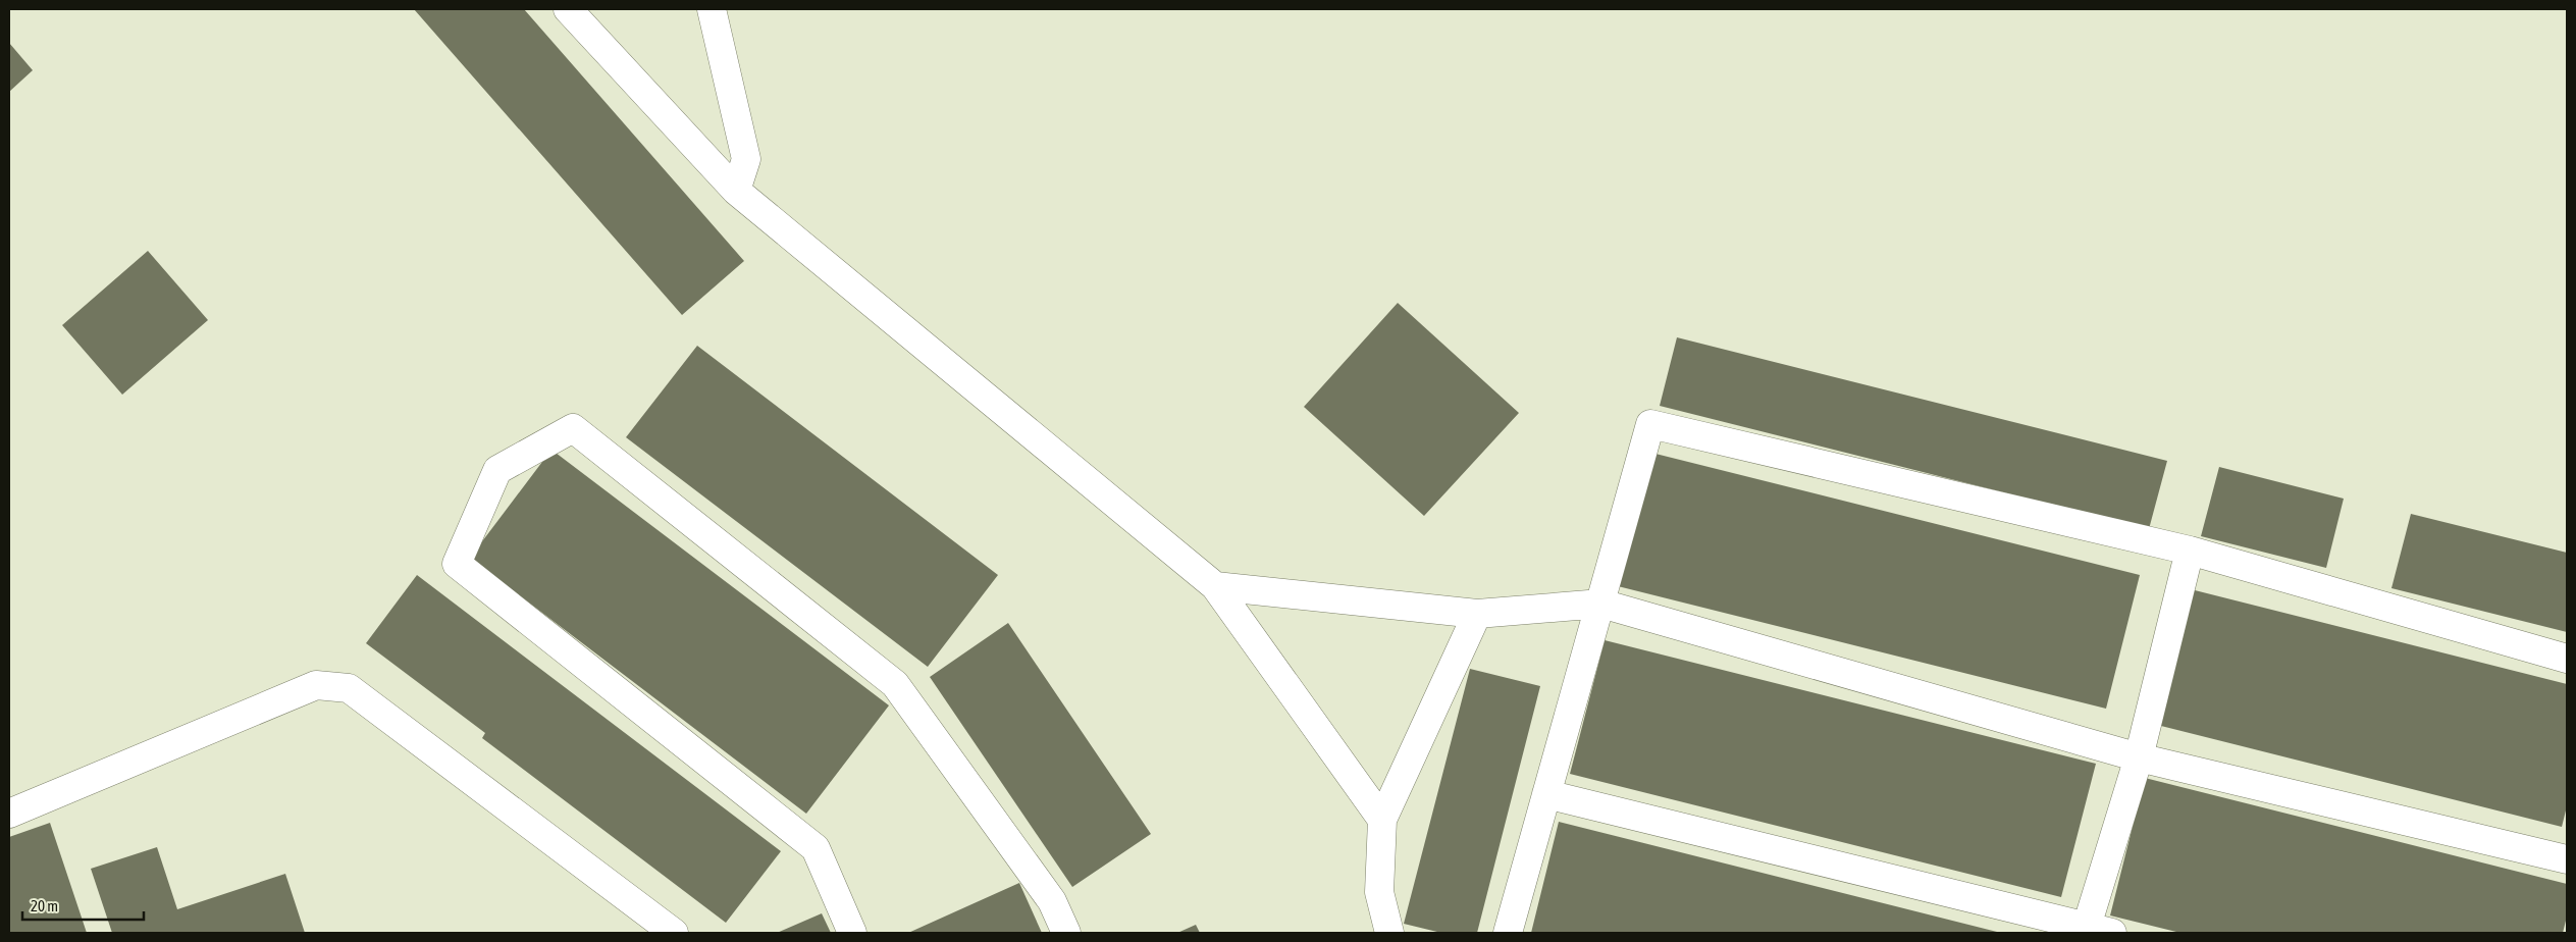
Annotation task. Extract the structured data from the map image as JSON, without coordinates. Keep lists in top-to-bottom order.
{
  "scale_bar": "20 m"
}
